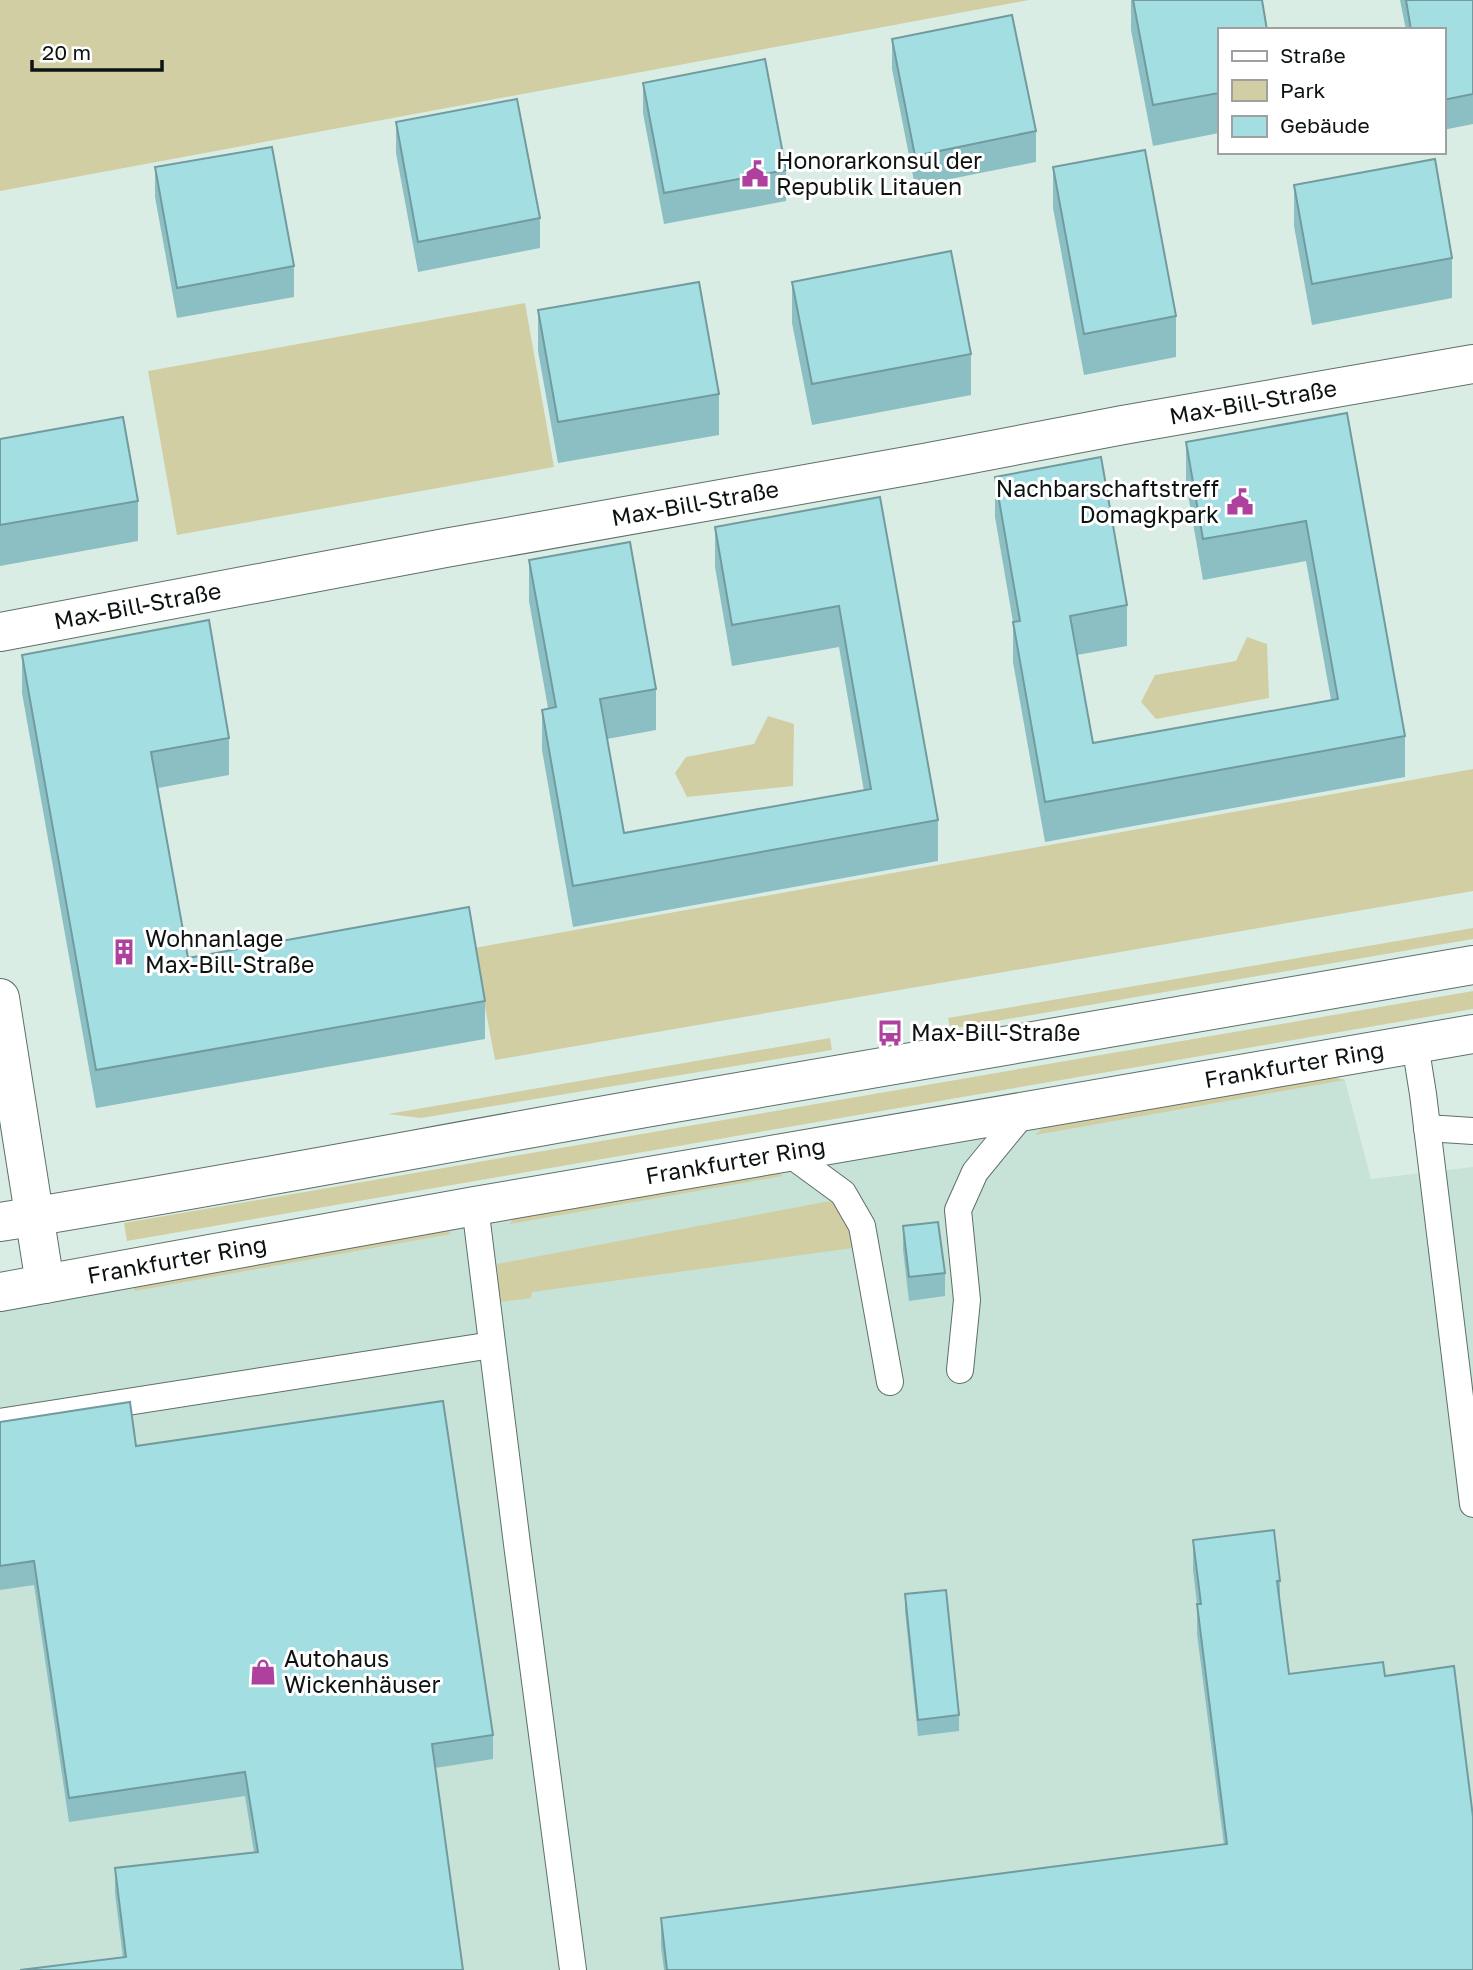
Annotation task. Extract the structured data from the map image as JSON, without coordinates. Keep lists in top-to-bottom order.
{
  "streets": {
    "main road": ["Max-Bill-Straße", "Frankfurter Ring"]
  },
  "places": {
    "public building": ["Honorarkonsul der Republik Litauen", "Nachbarschaftstreff Domagkpark"],
    "building": ["Wohnanlage Max-Bill-Straße"],
    "bus stop": ["Max-Bill-Straße"],
    "shop": ["Autohaus Wickenhäuser"]
  },
  "legend": ["Straße", "Park", "Gebäude"],
  "scale_bar": "20 m"
}
